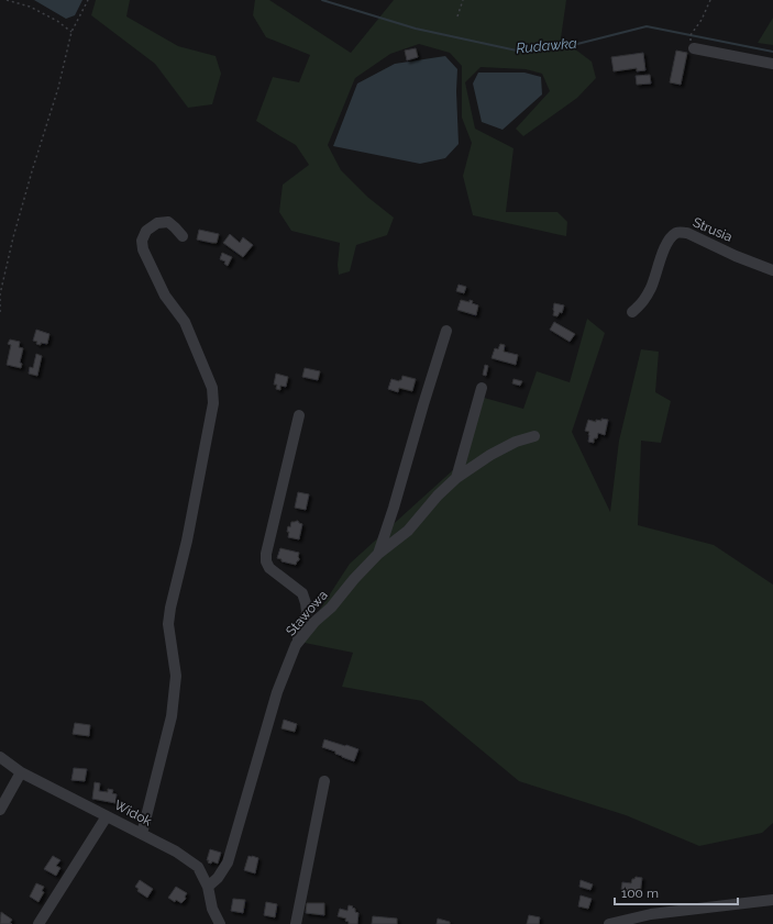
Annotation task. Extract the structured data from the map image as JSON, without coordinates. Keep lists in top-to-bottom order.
{
  "streets": {
    "street": ["Strusia", "Stawowa", "Widok"]
  },
  "crossings": [
    ["Stawowa", "Widok"]
  ],
  "water": ["Rudawka"],
  "scale_bar": "100 m"
}
